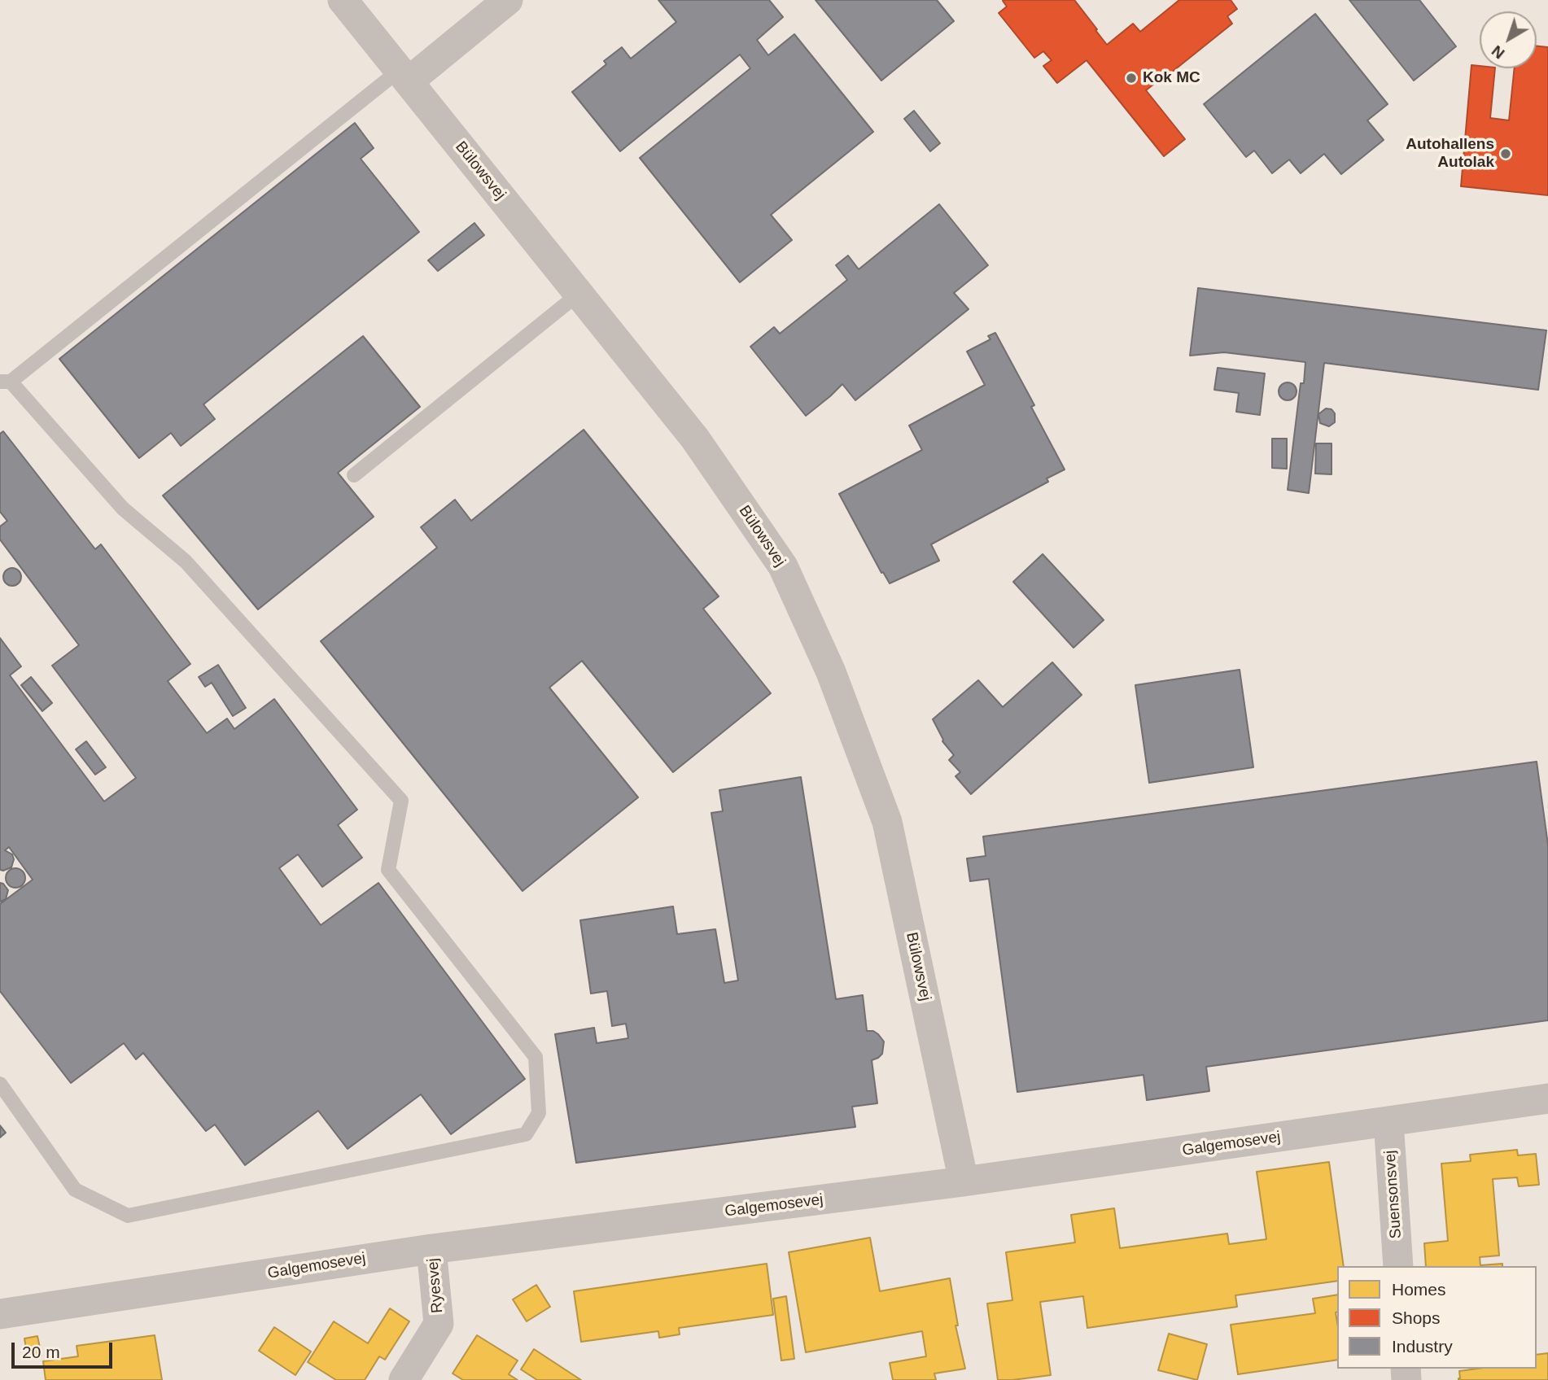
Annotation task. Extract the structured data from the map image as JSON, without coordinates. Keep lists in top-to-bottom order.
{
  "streets": {
    "street": [
      "Bülowsvej",
      "Galgemosevej",
      "Suensonsvej",
      "Ryesvej"
    ]
  },
  "crossings": [
    ["Bülowsvej", "Galgemosevej"],
    ["Galgemosevej", "Suensonsvej"],
    ["Galgemosevej", "Ryesvej"]
  ],
  "places": ["Kok MC", "Autohallens Autolak"],
  "legend": ["Homes", "Shops", "Industry"],
  "scale_bar": "20 m",
  "north": "bottom left"
}
